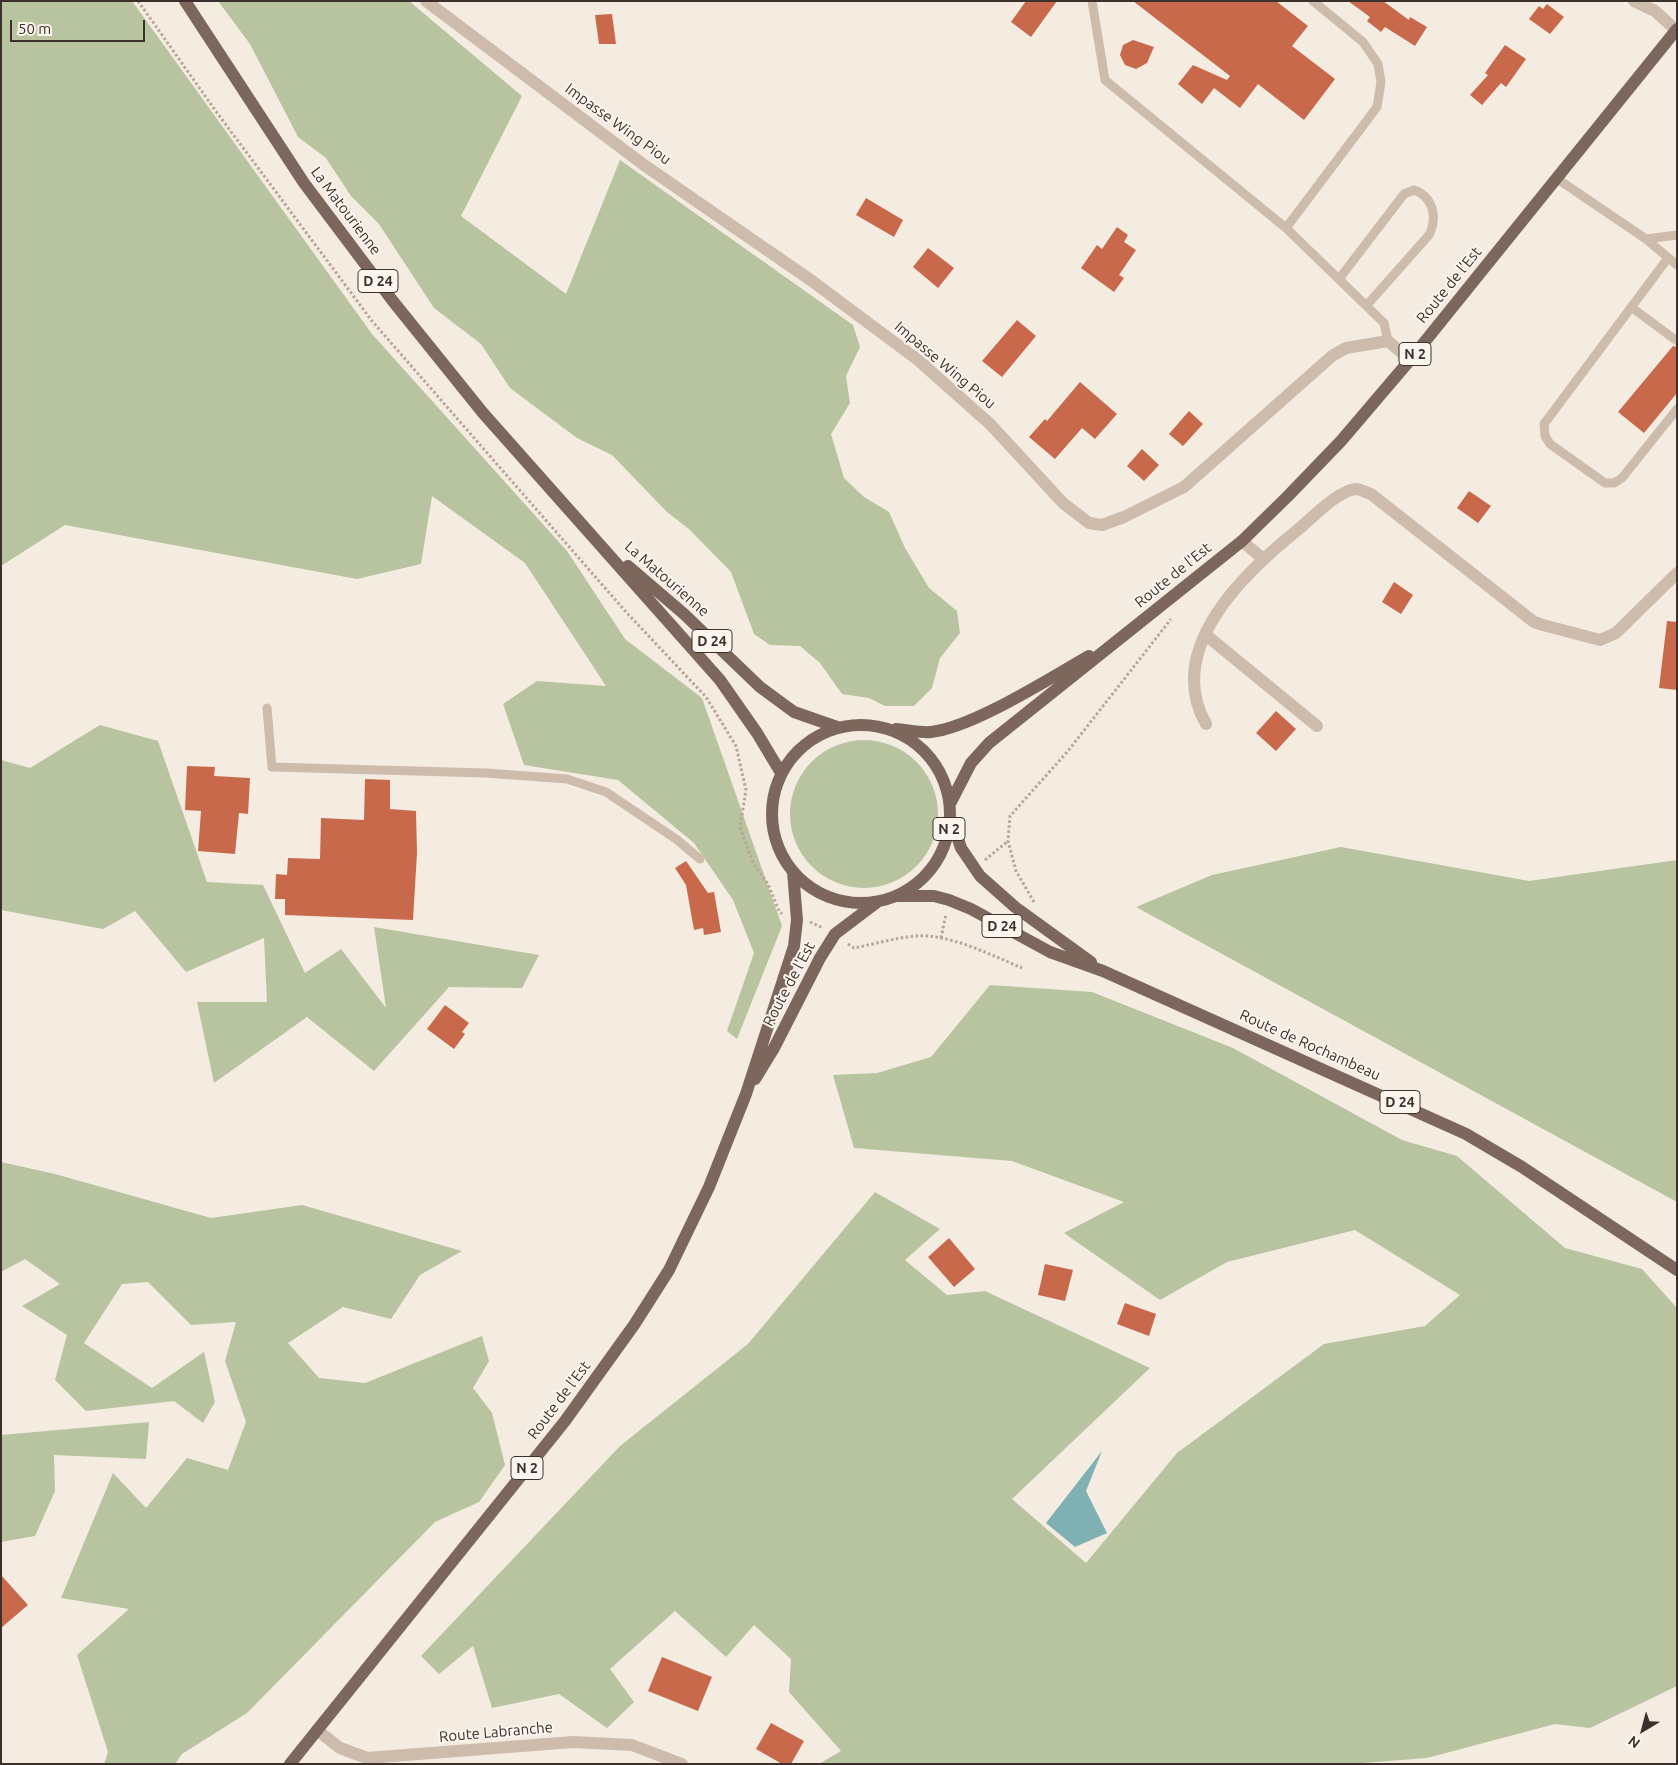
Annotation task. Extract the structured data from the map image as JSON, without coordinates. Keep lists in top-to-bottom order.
{
  "streets": {
    "main road": [
      "La Matourienne",
      "D 24",
      "Route de l'Est",
      "N 2",
      "Route de Rochambeau"
    ],
    "street": ["Impasse Wing Piou", "Route Labranche"]
  },
  "crossings": [
    ["La Matourienne", "N 2"],
    ["Route de l'Est", "N 2"],
    ["Route de l'Est", "Route Labranche"],
    ["N 2", "Route de Rochambeau"]
  ],
  "scale_bar": "50 m",
  "north": "bottom left"
}
